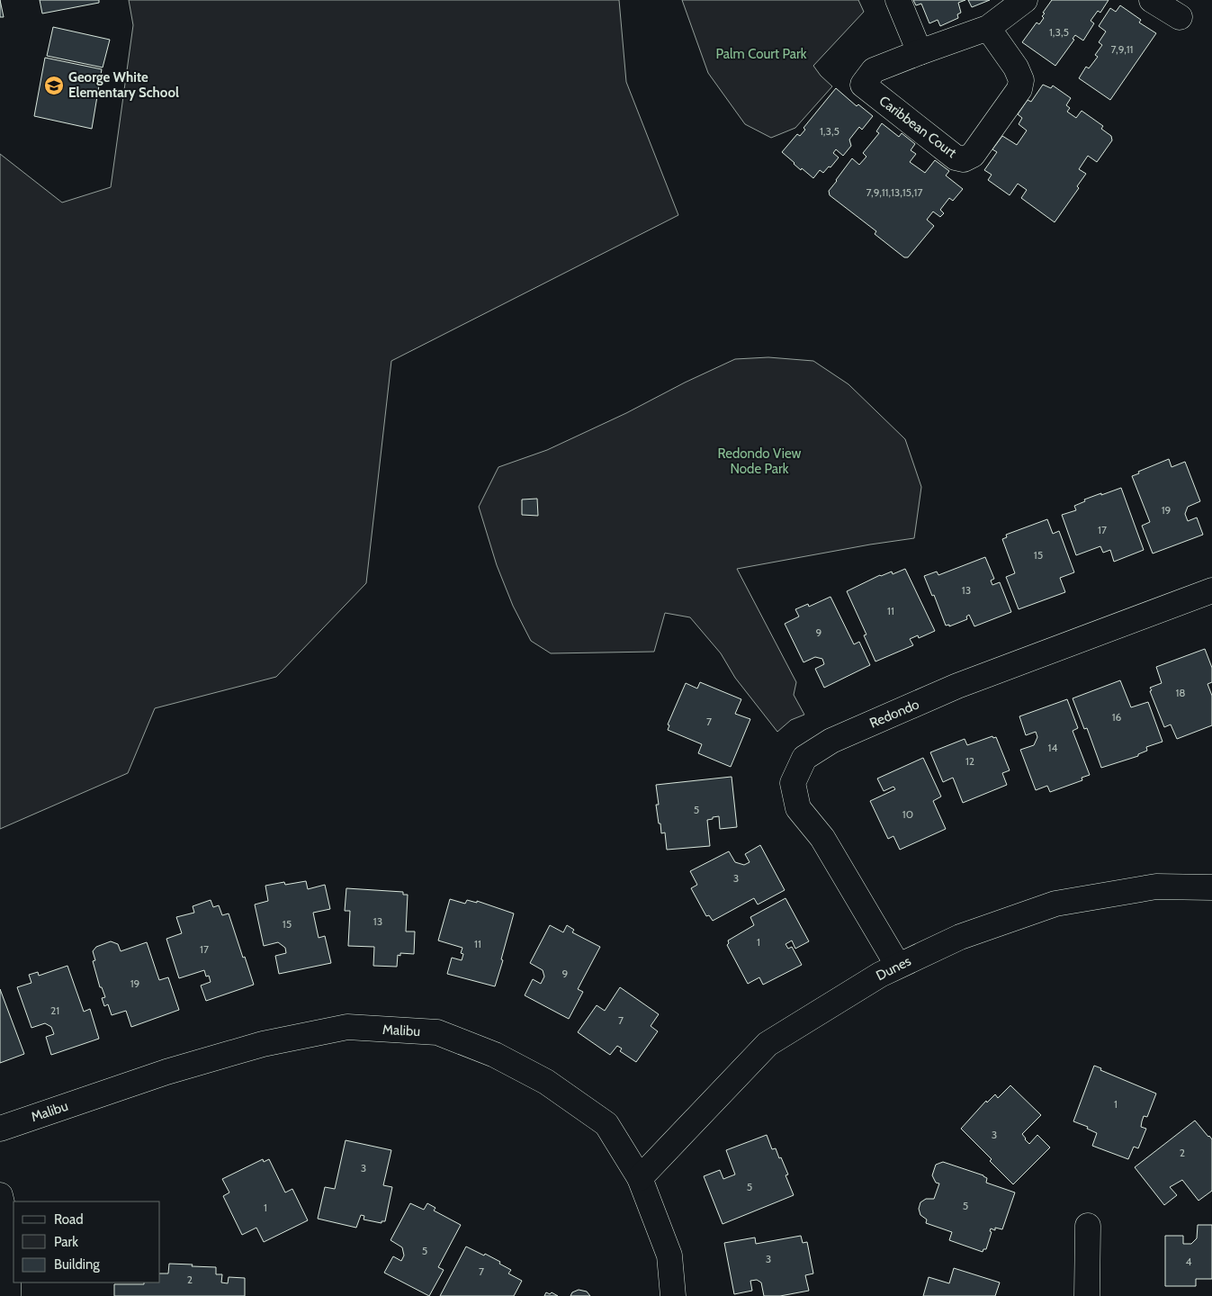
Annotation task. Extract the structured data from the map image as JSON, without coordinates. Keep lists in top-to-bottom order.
{
  "streets": {
    "street": [
      "Caribbean Court",
      "Redondo",
      "Dunes",
      "Malibu"
    ]
  },
  "crossings": [
    ["Redondo", "Dunes"],
    ["Dunes", "Malibu"]
  ],
  "parks": ["Palm Court Park", "Redondo View Node Park"],
  "places": {
    "school or university": ["George White Elementary School"]
  },
  "house_numbers": [
    "1,3,5",
    "7,9,11",
    "1,3,5",
    "7,9,11,13,15,17",
    "19",
    "17",
    "15",
    "13",
    "11",
    "9",
    "18",
    "16",
    "7",
    "14",
    "12",
    "5",
    "10",
    "3",
    "13",
    "15",
    "1",
    "11",
    "17",
    "9",
    "19",
    "21",
    "7",
    "1",
    "3",
    "2",
    "3",
    "5",
    "5",
    "1",
    "5",
    "3",
    "4",
    "7",
    "2"
  ],
  "legend": ["Road", "Park", "Building"]
}
